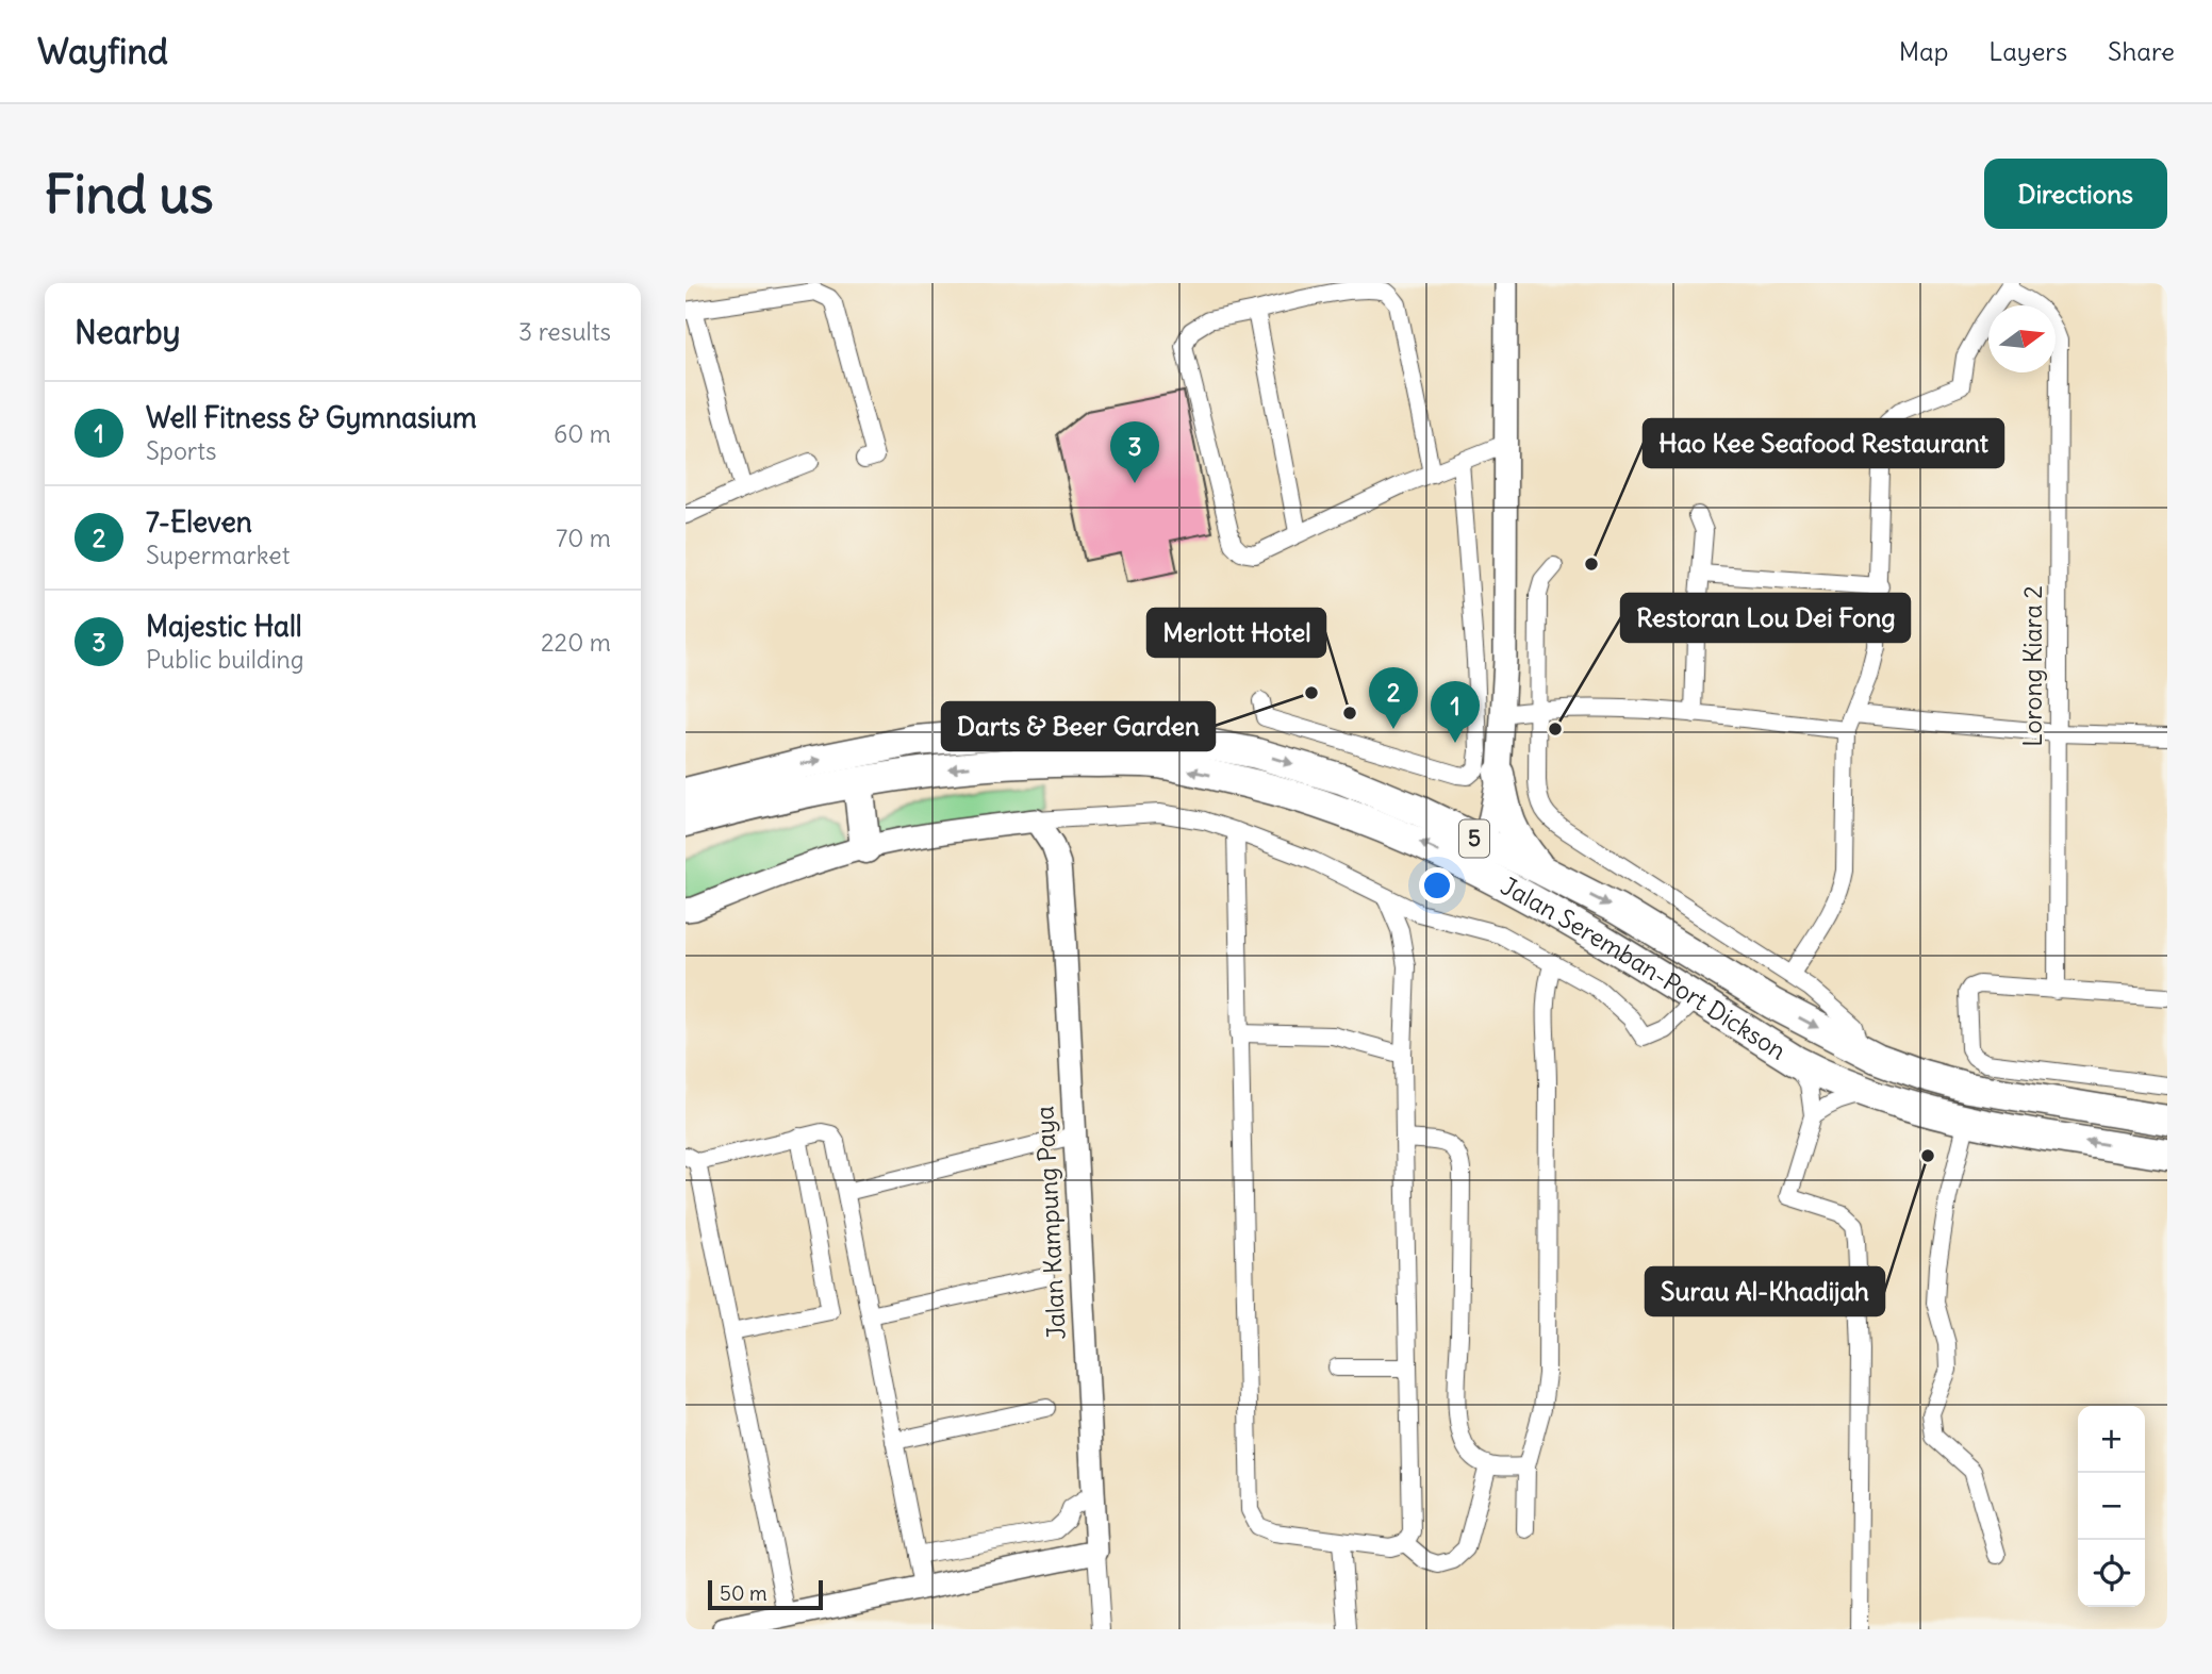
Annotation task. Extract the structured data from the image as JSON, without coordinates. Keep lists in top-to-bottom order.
{
  "streets": {
    "highway": ["5", "Jalan Seremban-Port Dickson"],
    "street": ["Lorong Kiara 2", "Jalan Kampung Paya"]
  },
  "places": [
    "Hao Kee Seafood Restaurant",
    "Darts & Beer Garden",
    "Merlott Hotel",
    "Restoran Lou Dei Fong",
    "Surau Al-Khadijah"
  ],
  "scale_bar": "50 m",
  "north": "right",
  "page": {
    "header": "Wayfind",
    "nav": ["Map", "Layers", "Share"],
    "buttons": "Directions",
    "title": "Find us",
    "heading": ["Nearby", "3 results"],
    "list": [
      {
        "mark": "1",
        "name": "Well Fitness & Gymnasium",
        "note": "Sports",
        "value": "60 m"
      },
      {
        "mark": "2",
        "name": "7-Eleven",
        "note": "Supermarket",
        "value": "70 m"
      },
      {
        "mark": "3",
        "name": "Majestic Hall",
        "note": "Public building",
        "value": "220 m"
      }
    ],
    "pins": ["3", "2", "1"],
    "map_buttons": ["+", "−"],
    "scale": "50 m"
  }
}
